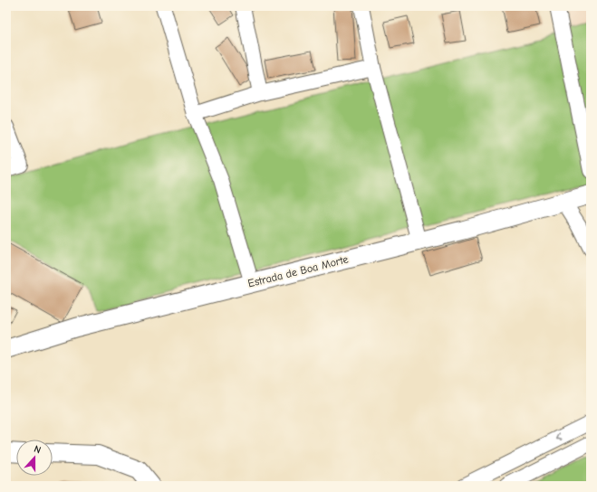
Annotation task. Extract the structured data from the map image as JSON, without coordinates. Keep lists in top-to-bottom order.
{
  "streets": {
    "main road": ["Estrada de Boa Morte"]
  },
  "north": "top"
}
